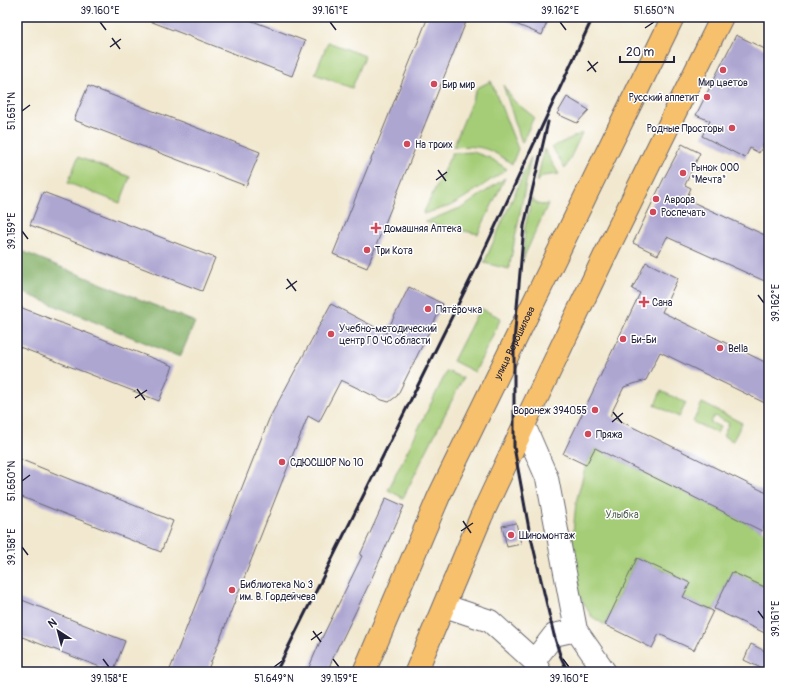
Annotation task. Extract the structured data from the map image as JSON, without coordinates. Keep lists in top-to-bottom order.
{
  "streets": {
    "main road": ["улица Ворошилова"]
  },
  "parks": ["Улыбка"],
  "places": {
    "other": [
      "Мир цветов",
      "Бир мир",
      "Русский аппетит",
      "Родные Просторы",
      "На троих",
      "Рынок ООО \"Мечта\"",
      "Аврора",
      "Роспечать",
      "Три Кота",
      "Пятёрочка",
      "Учебно-методический центр ГО ЧС области",
      "Би-Би",
      "Bella",
      "Воронеж 394055",
      "Пряжа",
      "СДЮСШОР № 10",
      "Шиномонтаж",
      "Библиотека № 3 им. В. Гордейчева"
    ],
    "health": ["Домашняя Аптека", "Сана"]
  },
  "scale_bar": "20 m",
  "north": "top left",
  "coordinates": [
    "39.160°E",
    "39.161°E",
    "39.162°E",
    "51.650°N",
    "51.651°N",
    "39.159°E",
    "39.158°E",
    "51.649°N"
  ]
}
